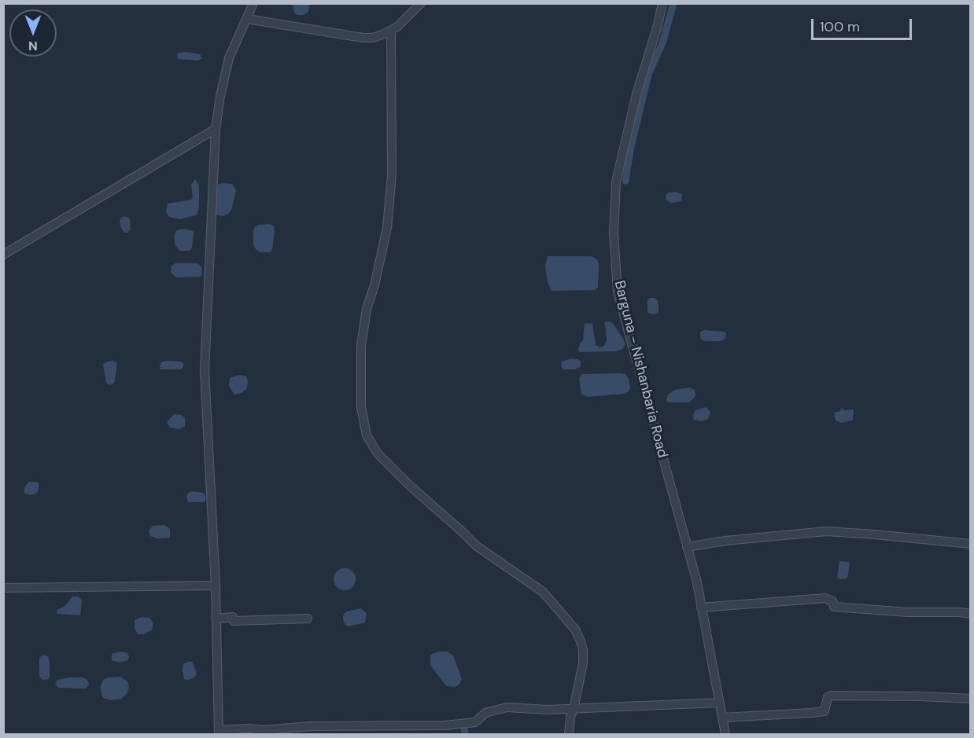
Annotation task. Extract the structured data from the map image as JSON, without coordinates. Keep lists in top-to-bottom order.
{
  "streets": {
    "street": ["Barguna - Nishanbaria Road"]
  },
  "scale_bar": "100 m",
  "north": "bottom"
}
